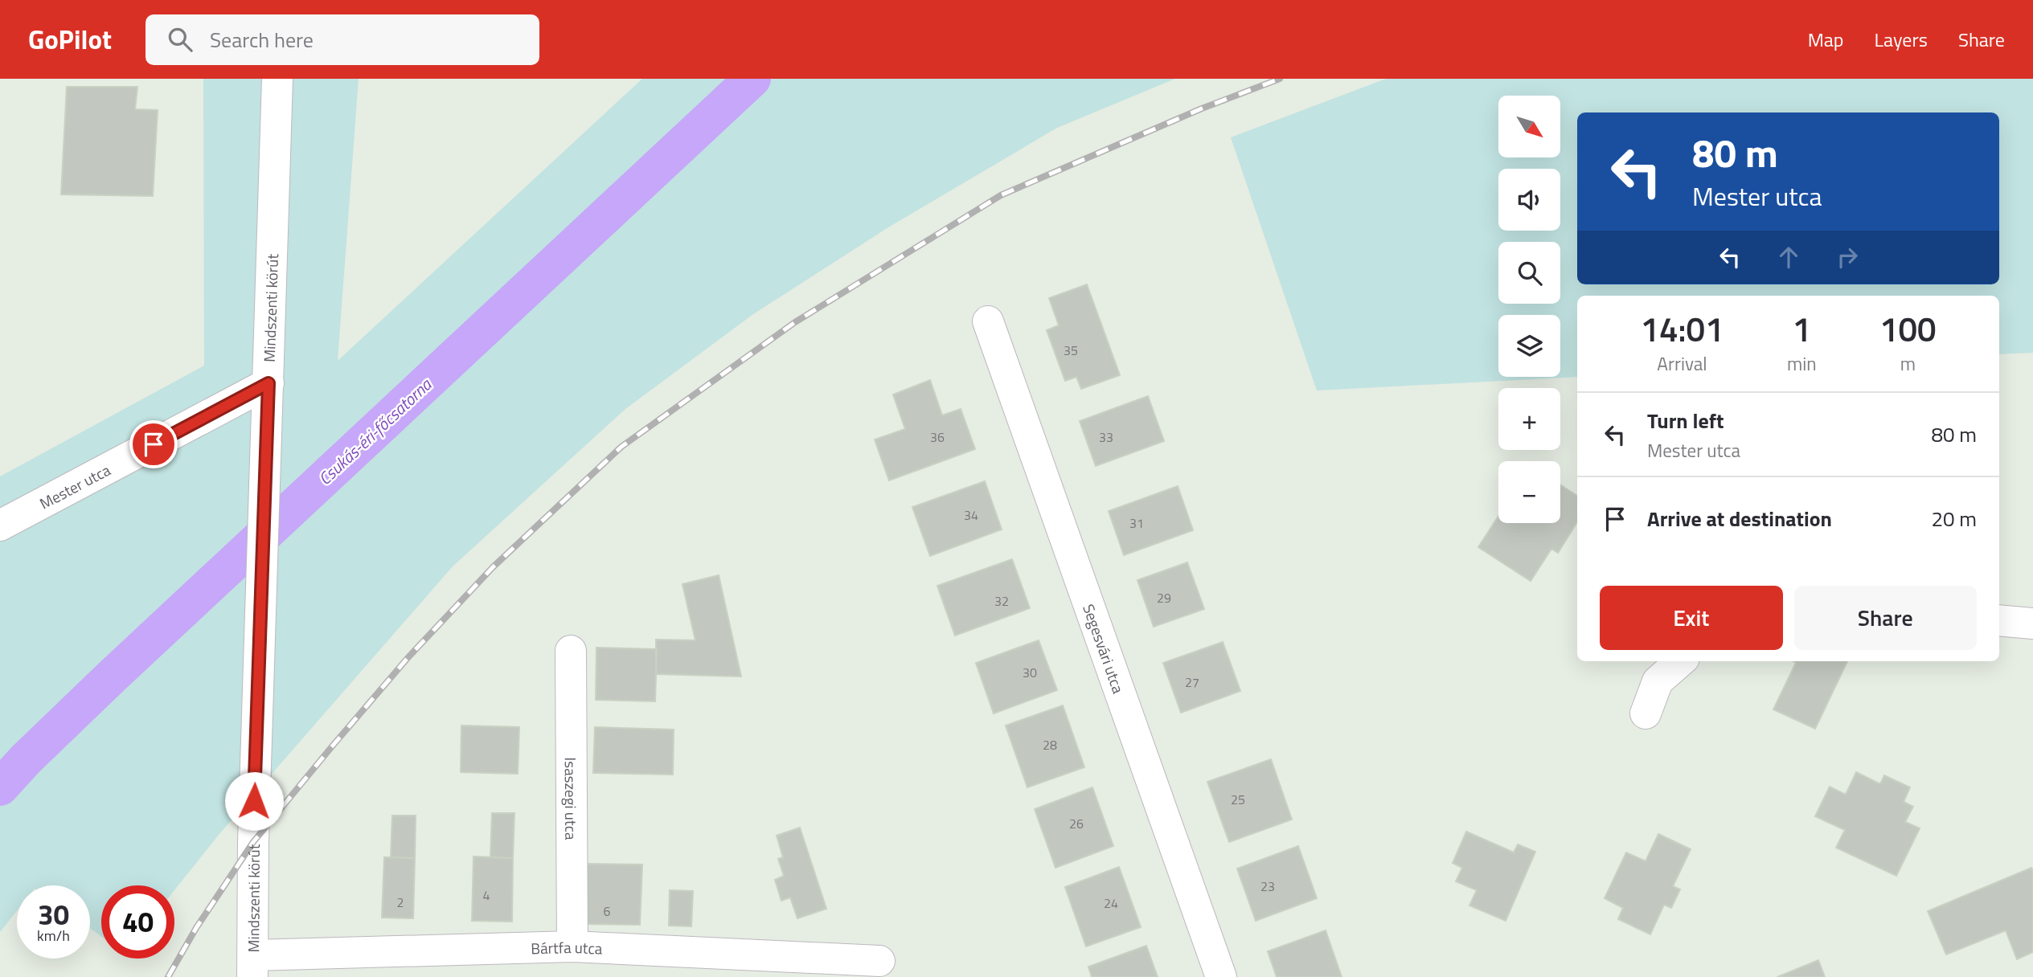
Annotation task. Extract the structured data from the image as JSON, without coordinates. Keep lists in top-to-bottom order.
{
  "streets": {
    "street": [
      "Mindszenti körút",
      "Mester utca",
      "Segesvári utca",
      "Isaszegi utca",
      "Bártfa utca"
    ]
  },
  "crossings": [
    ["Mindszenti körút", "Mester utca"],
    ["Mindszenti körút", "Bártfa utca"],
    ["Isaszegi utca", "Bártfa utca"]
  ],
  "water": ["Csukás-éri-főcsatorna"],
  "house_numbers": [
    "35",
    "36",
    "33",
    "34",
    "31",
    "29",
    "32",
    "30",
    "27",
    "28",
    "25",
    "26",
    "23",
    "4",
    "2",
    "24",
    "6"
  ],
  "north": "bottom right",
  "page": {
    "header": "GoPilot",
    "search": "Search here",
    "nav": ["Map", "Layers", "Share"],
    "map_buttons": ["+", "−"],
    "turn": ["80 m", "Mester utca"],
    "eta": [
      "14:01",
      "Arrival",
      "1",
      "min",
      "100",
      "m"
    ],
    "list": [
      {
        "name": "Turn left",
        "note": "Mester utca",
        "value": "80 m"
      },
      {
        "name": "Arrive at destination",
        "value": "20 m"
      }
    ],
    "buttons": ["Exit", "Share"],
    "speed": "30 km/h",
    "limit": "40"
  }
}
